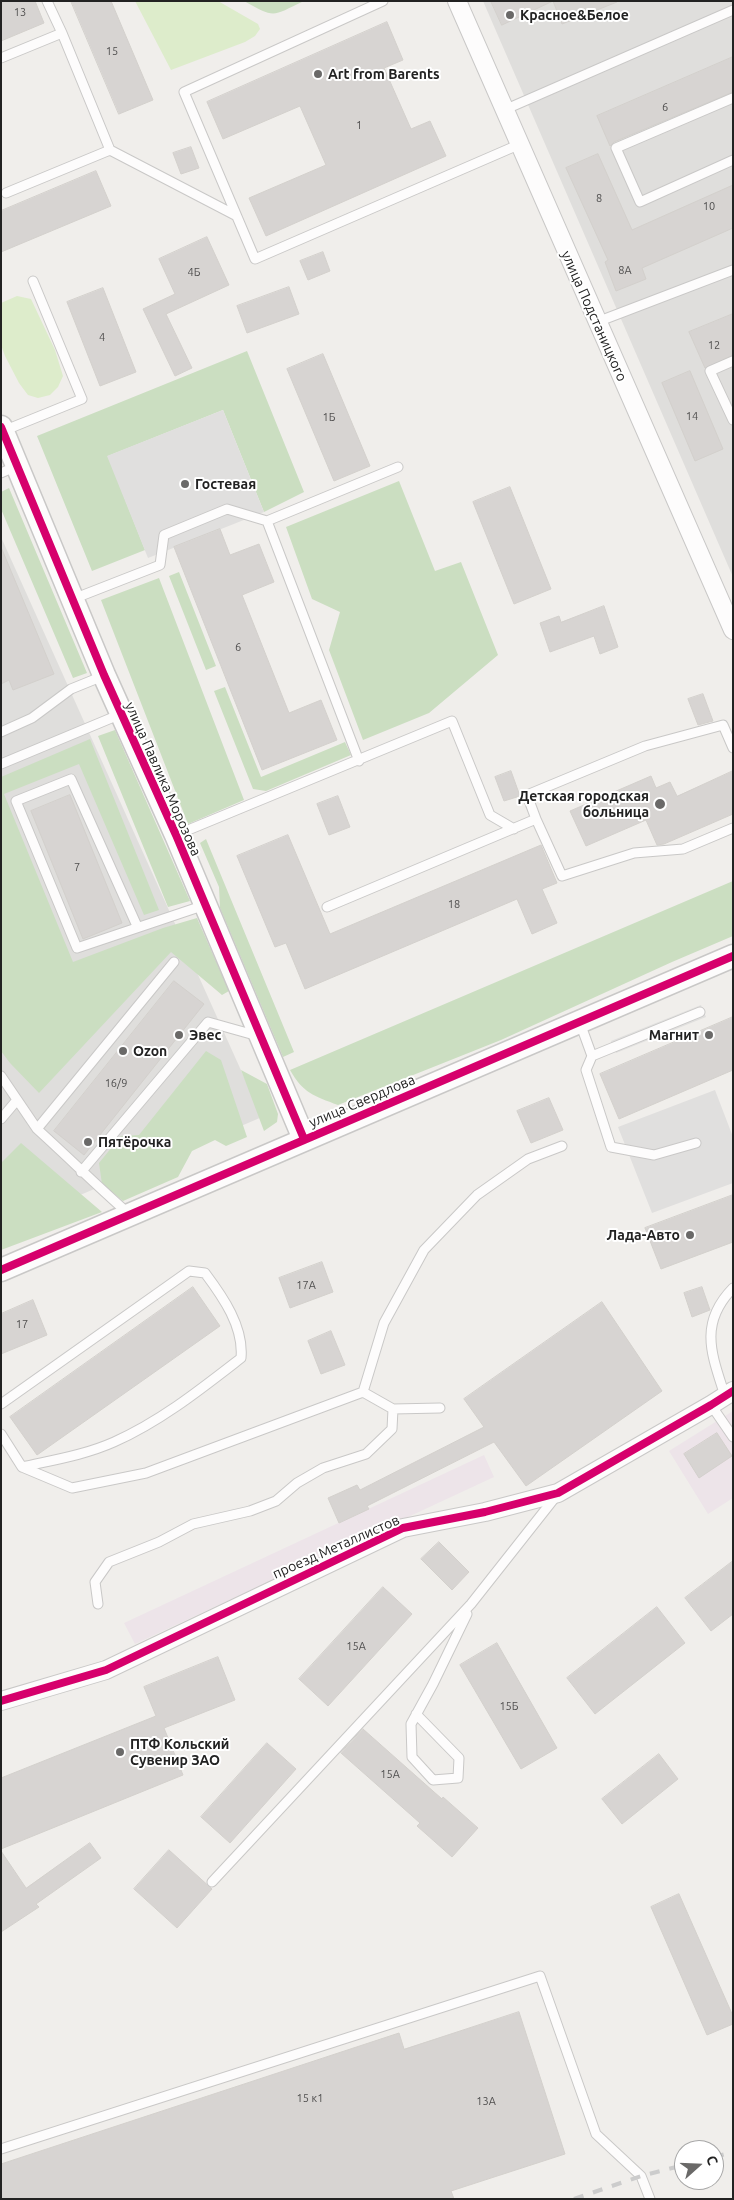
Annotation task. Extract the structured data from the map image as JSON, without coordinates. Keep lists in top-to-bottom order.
{
  "streets": {
    "street": [
      "улица Подстаницкого",
      "улица Павлика Морозова",
      "улица Свердлова",
      "проезд Металлистов"
    ]
  },
  "crossings": [
    ["улица Павлика Морозова", "улица Свердлова"]
  ],
  "places": [
    "Красное&Белое",
    "Art from Barents",
    "Гостевая",
    "Детская городская больница",
    "Эвес",
    "Магнит",
    "Ozon",
    "Пятёрочка",
    "Лада-Авто",
    "ПТФ Кольский Сувенир ЗАО"
  ],
  "house_numbers": [
    "13",
    "15",
    "6",
    "1",
    "8",
    "10",
    "8А",
    "4Б",
    "4",
    "12",
    "14",
    "1Б",
    "6",
    "7",
    "18",
    "16/9",
    "17А",
    "17",
    "15А",
    "15Б",
    "15А",
    "15 к1",
    "13А"
  ],
  "north": "right"
}
